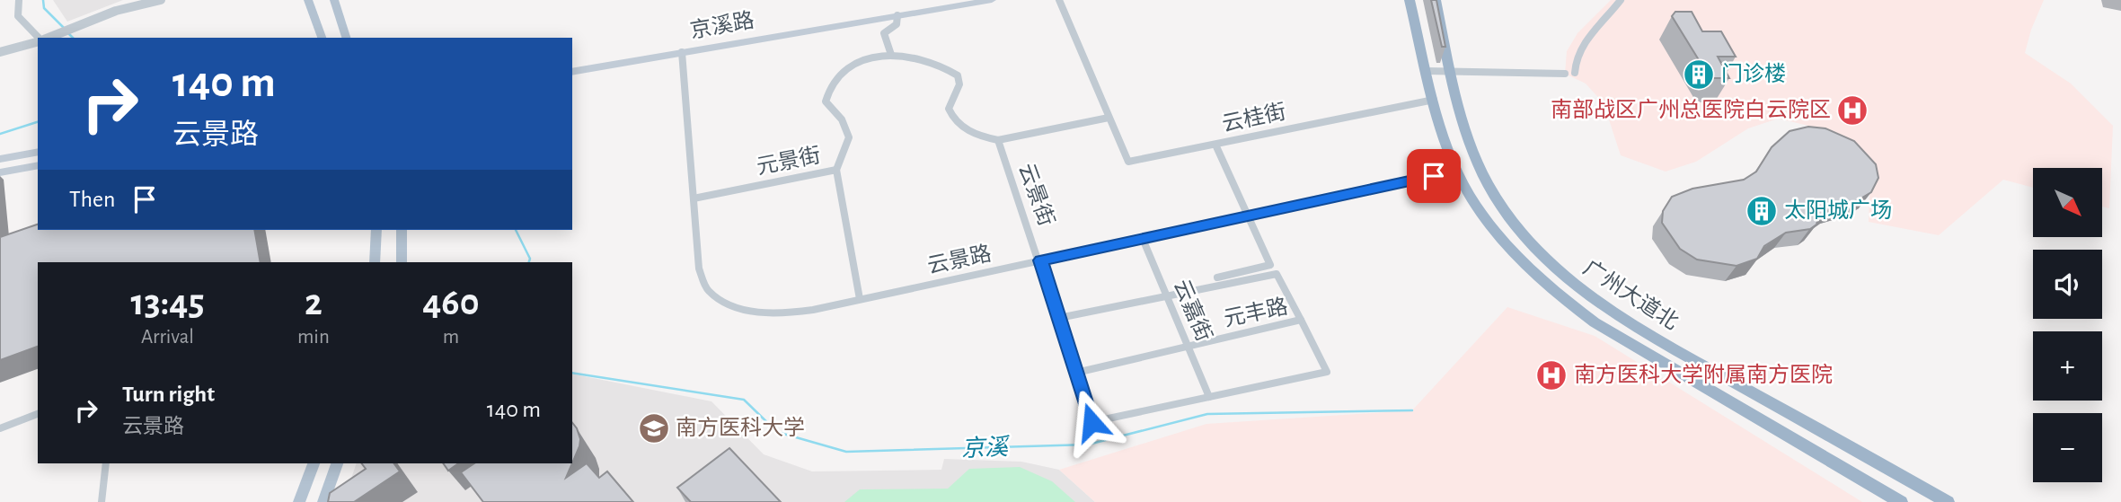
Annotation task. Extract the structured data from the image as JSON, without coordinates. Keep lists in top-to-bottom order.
{
  "streets": {
    "highway": ["广州大道北"],
    "main road": ["京溪路"],
    "street": [
      "云桂街",
      "元景街",
      "云景街",
      "云景路",
      "云嘉街",
      "元丰路"
    ]
  },
  "crossings": [
    ["京溪路", "云景路"],
    ["云桂街", "广州大道北"],
    ["元景街", "云景路"],
    ["云景街", "云景路"],
    ["云景街", "元丰路"],
    ["云景路", "广州大道北"],
    ["云景路", "云嘉街"],
    ["云嘉街", "元丰路"]
  ],
  "water": ["京溪"],
  "places": {
    "building": ["门诊楼", "太阳城广场"],
    "hospital": ["南部战区广州总医院白云院区", "南方医科大学附属南方医院"],
    "school or university": ["南方医科大学"]
  },
  "north": "bottom right",
  "page": {
    "turn": ["140 m", "云景路"],
    "map_buttons": ["+", "−"],
    "then": "Then",
    "eta": [
      "13:45",
      "Arrival",
      "2",
      "min",
      "460",
      "m"
    ],
    "list": [
      {
        "name": "Turn right",
        "note": "云景路",
        "value": "140 m"
      }
    ]
  }
}
